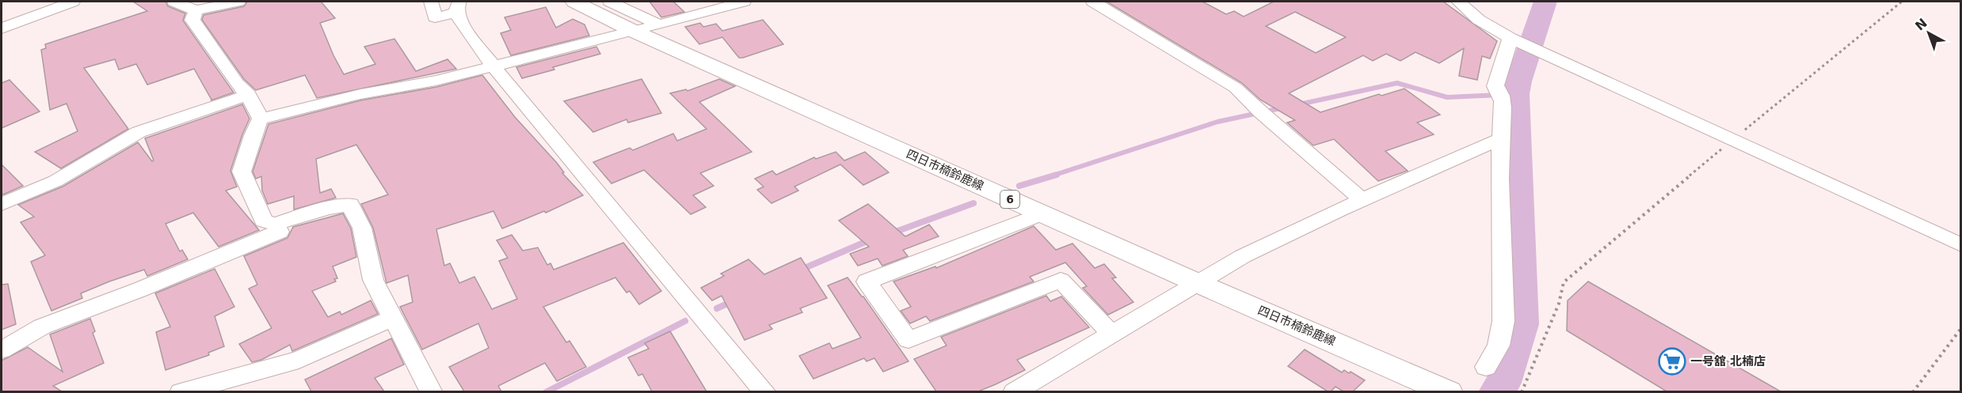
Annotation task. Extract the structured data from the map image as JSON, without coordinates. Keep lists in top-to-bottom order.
{
  "streets": {
    "main road": ["四日市楠鈴鹿線", "6"]
  },
  "places": {
    "supermarket": ["一号舘 北楠店"]
  },
  "north": "top left"
}
